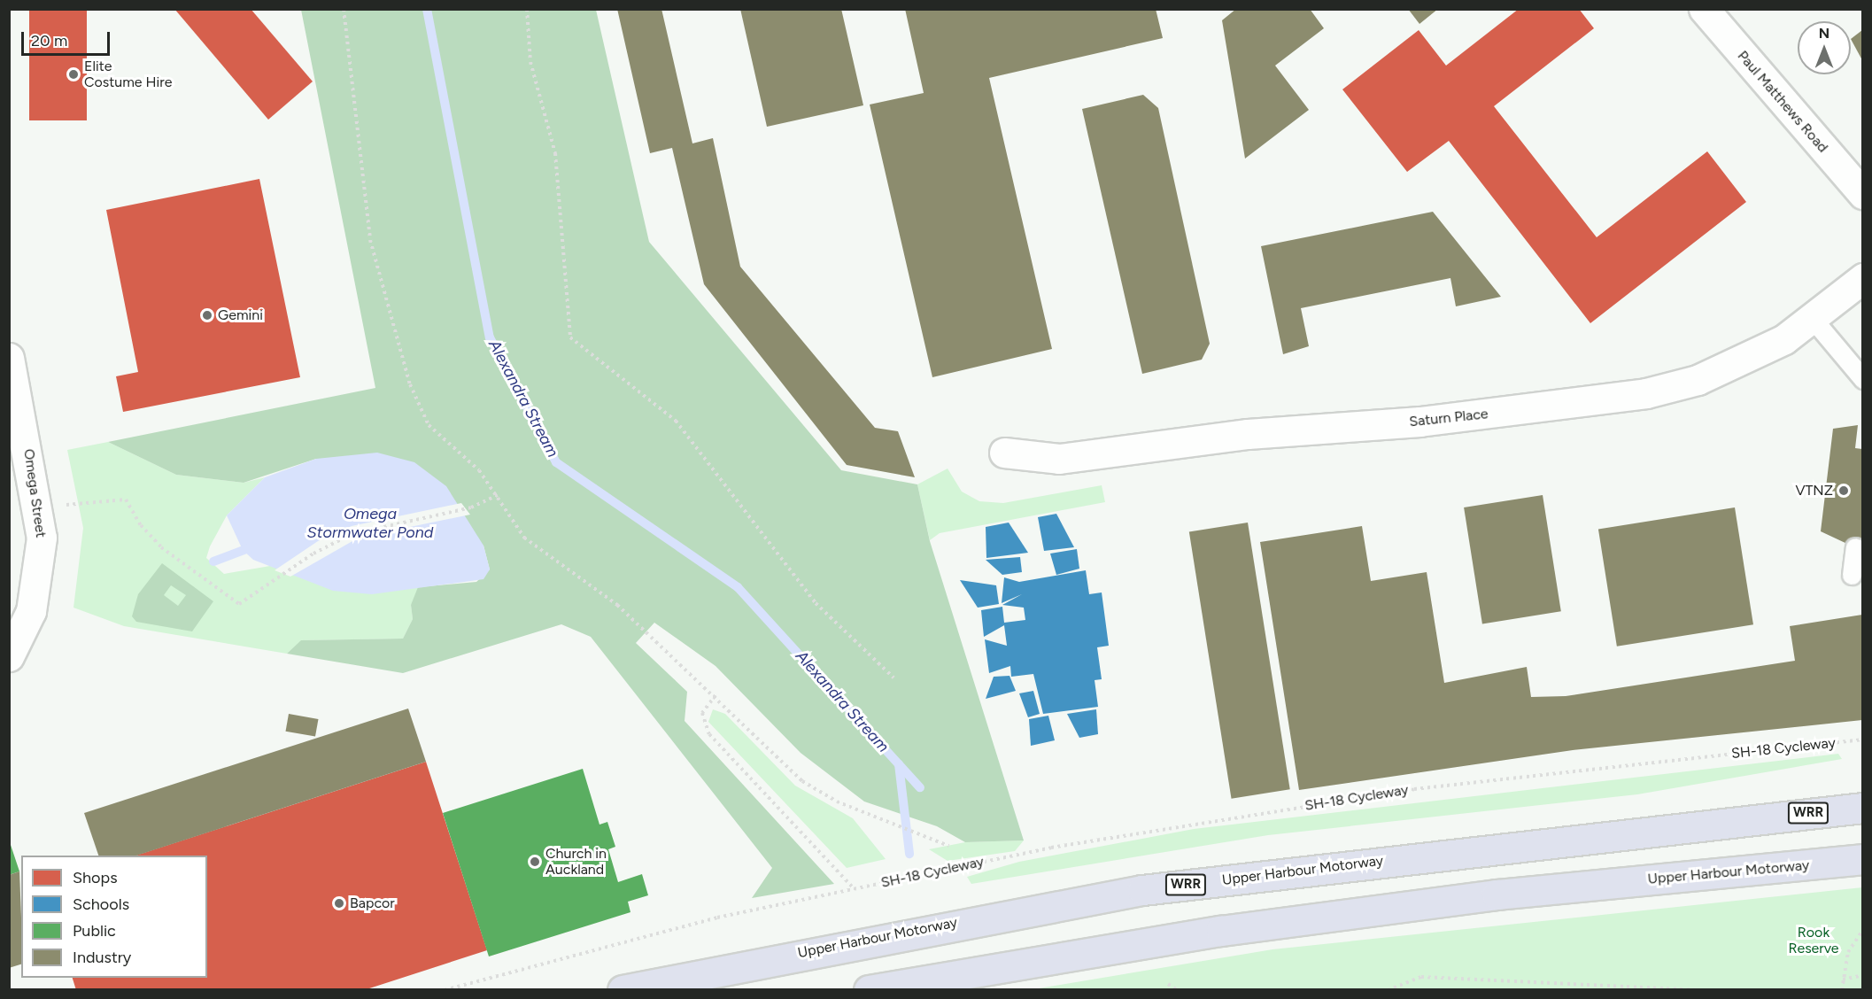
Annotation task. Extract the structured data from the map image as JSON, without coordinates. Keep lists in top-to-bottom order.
{
  "streets": {
    "highway": ["WRR", "Upper Harbour Motorway"],
    "street": ["Paul Matthews Road", "Saturn Place", "Omega Street"],
    "path": ["SH-18 Cycleway"]
  },
  "water": ["Alexandra Stream", "Omega Stormwater Pond"],
  "parks": ["Rook Reserve"],
  "places": [
    "Elite Costume Hire",
    "Gemini",
    "VTNZ",
    "Church in Auckland",
    "Bapcor"
  ],
  "legend": [
    "Shops",
    "Schools",
    "Public",
    "Industry"
  ],
  "scale_bar": "20 m",
  "north": "top"
}
